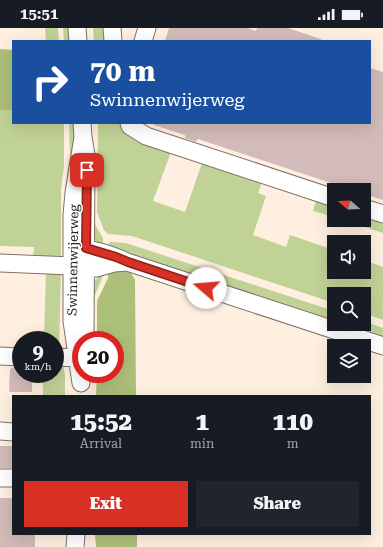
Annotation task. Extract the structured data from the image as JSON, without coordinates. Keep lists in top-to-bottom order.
{
  "streets": {
    "street": ["Swinnenwijerweg"]
  },
  "north": "left",
  "page": {
    "status": "15:51",
    "turn": ["70 m", "Swinnenwijerweg"],
    "speed": "9 km/h",
    "limit": "20",
    "eta": [
      "15:52",
      "Arrival",
      "1",
      "min",
      "110",
      "m"
    ],
    "buttons": ["Exit", "Share"]
  }
}
